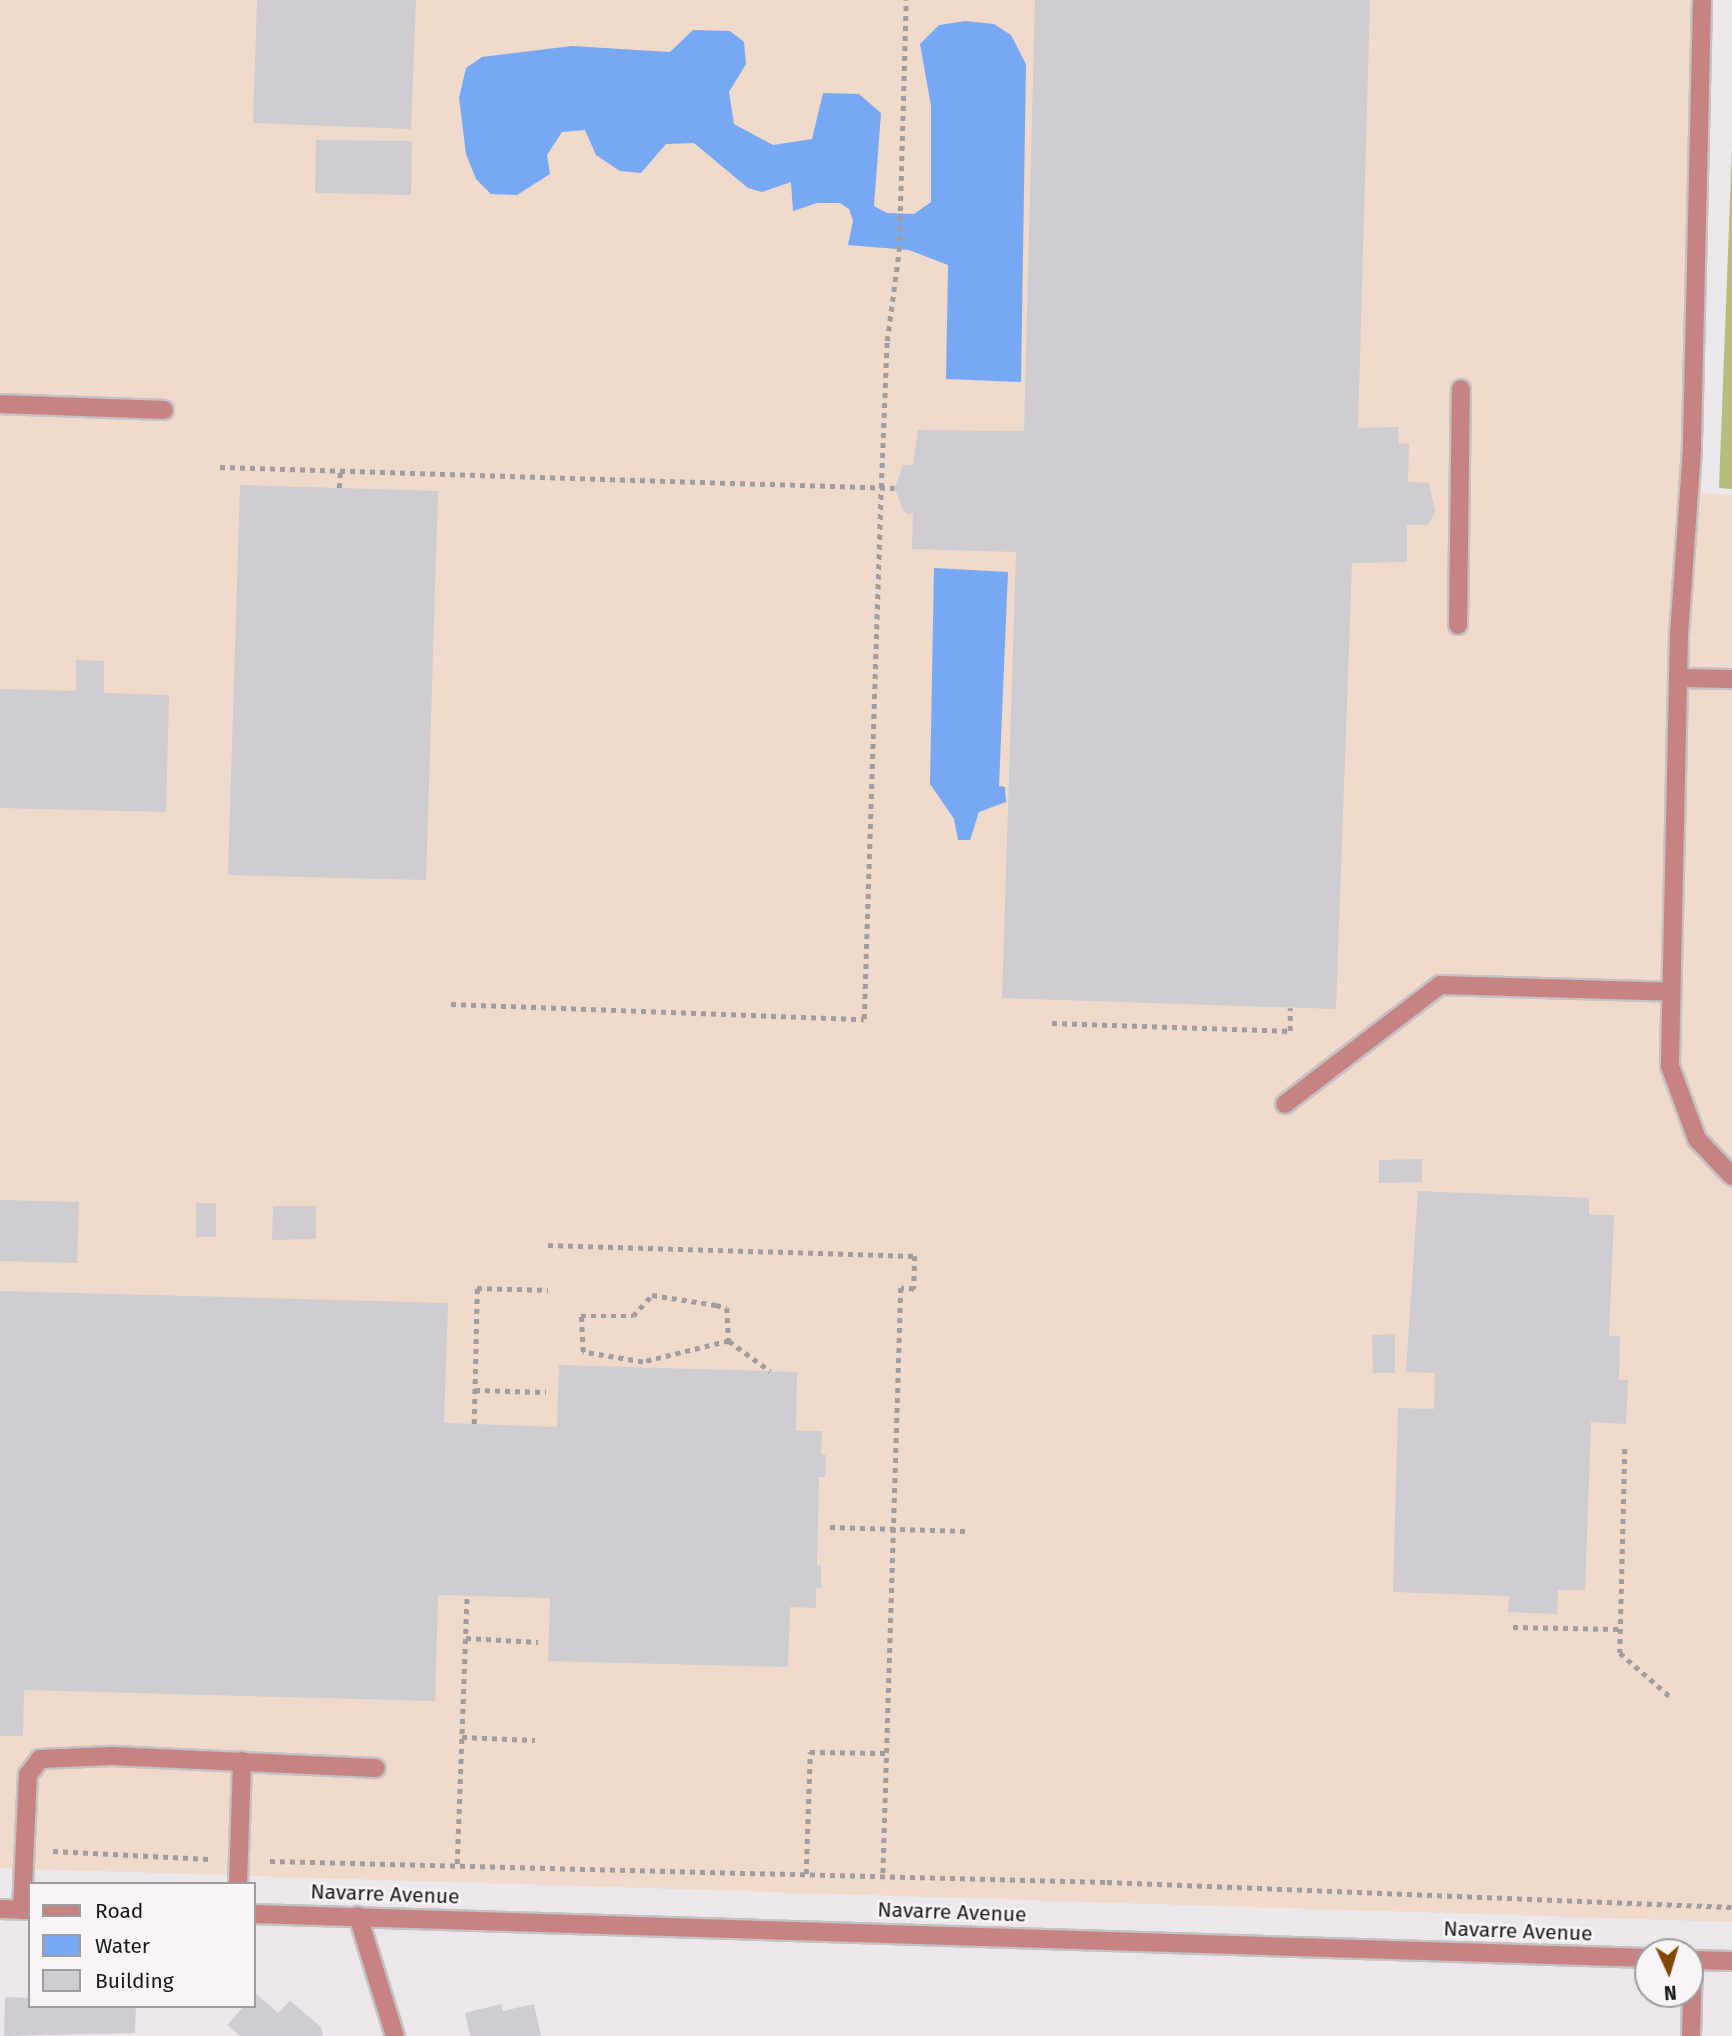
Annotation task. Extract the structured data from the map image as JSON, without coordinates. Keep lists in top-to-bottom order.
{
  "streets": {
    "street": ["Navarre Avenue"]
  },
  "legend": ["Road", "Water", "Building"],
  "north": "bottom"
}
